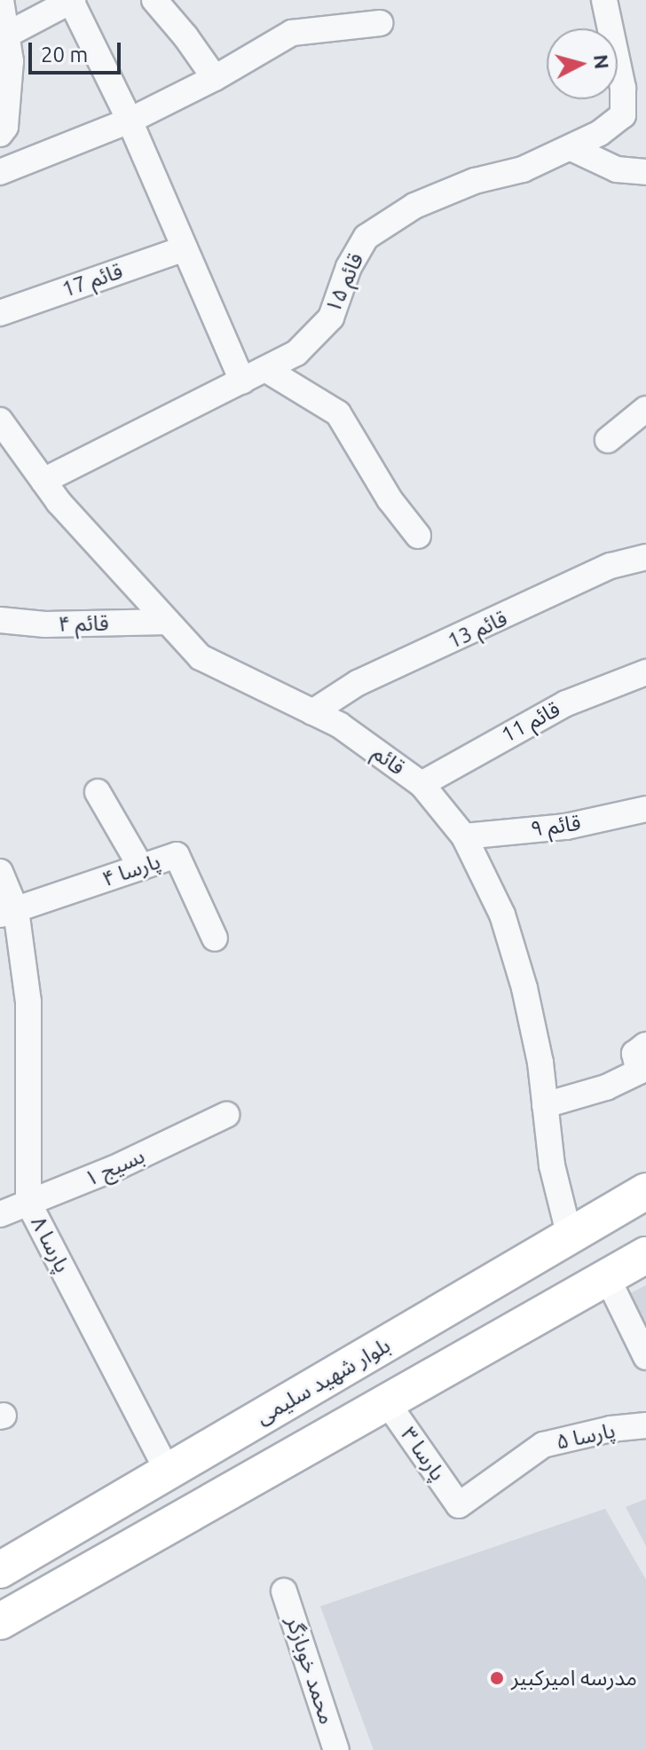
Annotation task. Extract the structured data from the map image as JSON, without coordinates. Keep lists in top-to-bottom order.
{
  "streets": {
    "main road": ["بلوار شهید سلیمی"],
    "street": [
      "قائم 17",
      "قائم ۱۵",
      "قائم ۴",
      "قائم 13",
      "قائم 11",
      "قائم",
      "قائم ۹",
      "پارسا ۴",
      "بسیج ۱",
      "پارسا ۸",
      "پارسا ۵",
      "پارسا ۳",
      "محمد خوبازگر"
    ]
  },
  "crossings": [
    ["قائم ۱۵", "قائم"],
    ["قائم ۴", "قائم"],
    ["قائم 13", "قائم"],
    ["قائم 11", "قائم"],
    ["قائم", "قائم ۹"],
    ["قائم", "بلوار شهید سلیمی"],
    ["پارسا ۴", "پارسا ۸"],
    ["بسیج ۱", "پارسا ۸"],
    ["پارسا ۸", "بلوار شهید سلیمی"],
    ["پارسا ۵", "پارسا ۳"]
  ],
  "places": ["مدرسه امیرکبیر"],
  "scale_bar": "20 m",
  "north": "right"
}
